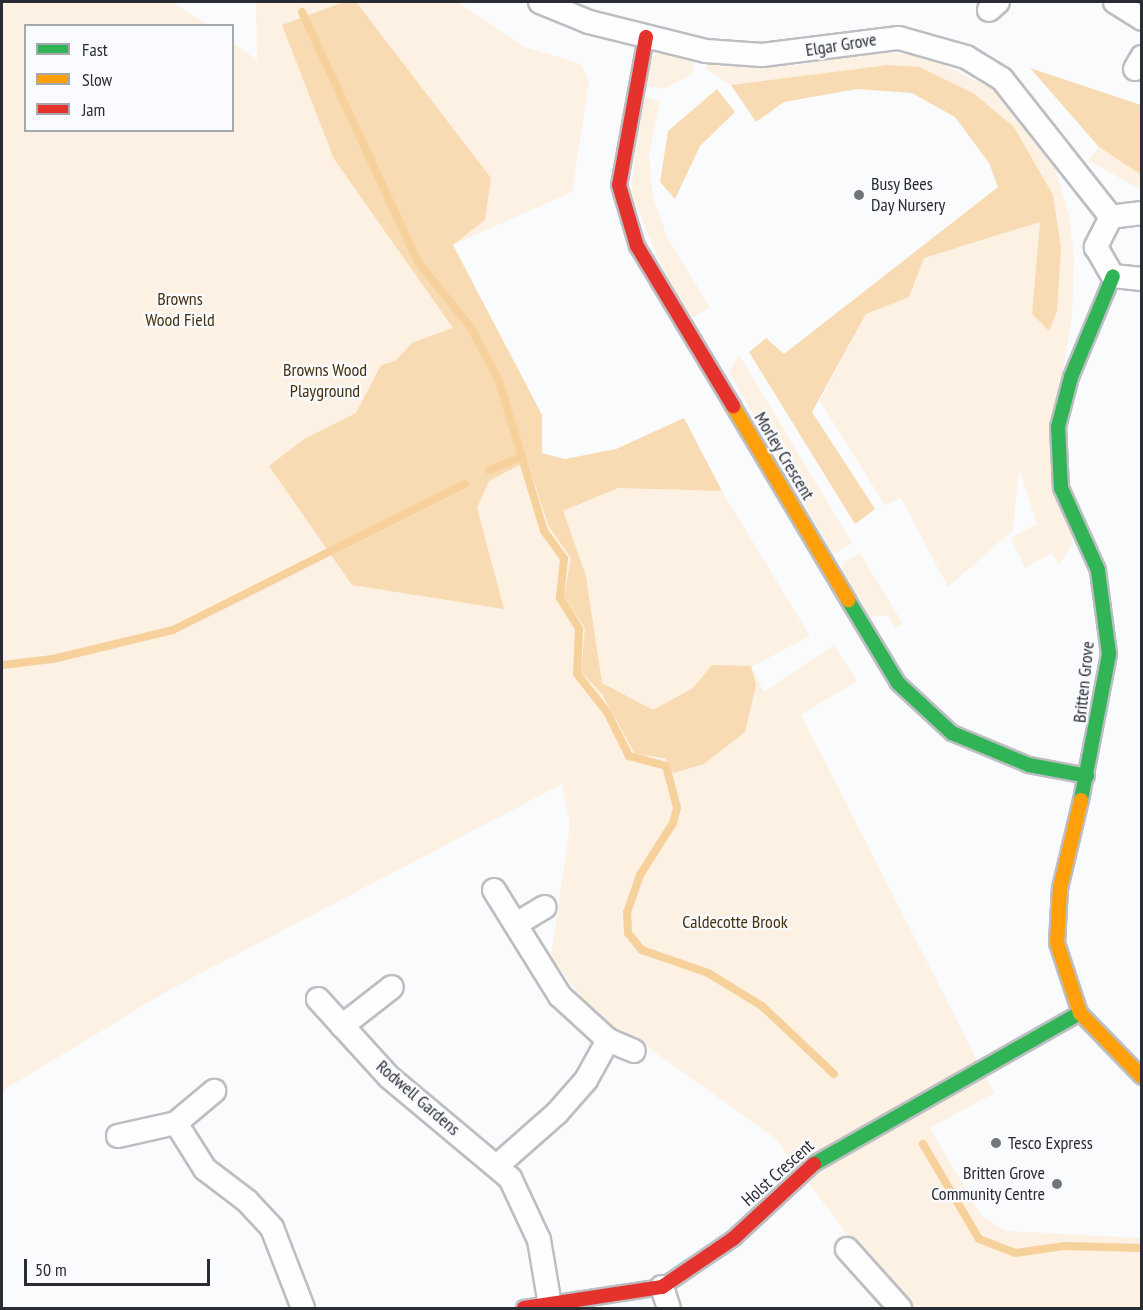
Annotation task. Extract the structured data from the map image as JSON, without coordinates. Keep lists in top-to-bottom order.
{
  "streets": {
    "street": [
      "Elgar Grove",
      "Morley Crescent",
      "Britten Grove",
      "Rodwell Gardens",
      "Holst Crescent"
    ]
  },
  "crossings": [
    ["Elgar Grove", "Morley Crescent"],
    ["Morley Crescent", "Britten Grove"],
    ["Britten Grove", "Holst Crescent"],
    ["Rodwell Gardens", "Holst Crescent"]
  ],
  "parks": ["Browns Wood Field", "Browns Wood Playground", "Caldecotte Brook"],
  "places": ["Busy Bees Day Nursery", "Tesco Express", "Britten Grove Community Centre"],
  "legend": ["Fast", "Slow", "Jam"],
  "scale_bar": "50 m"
}
